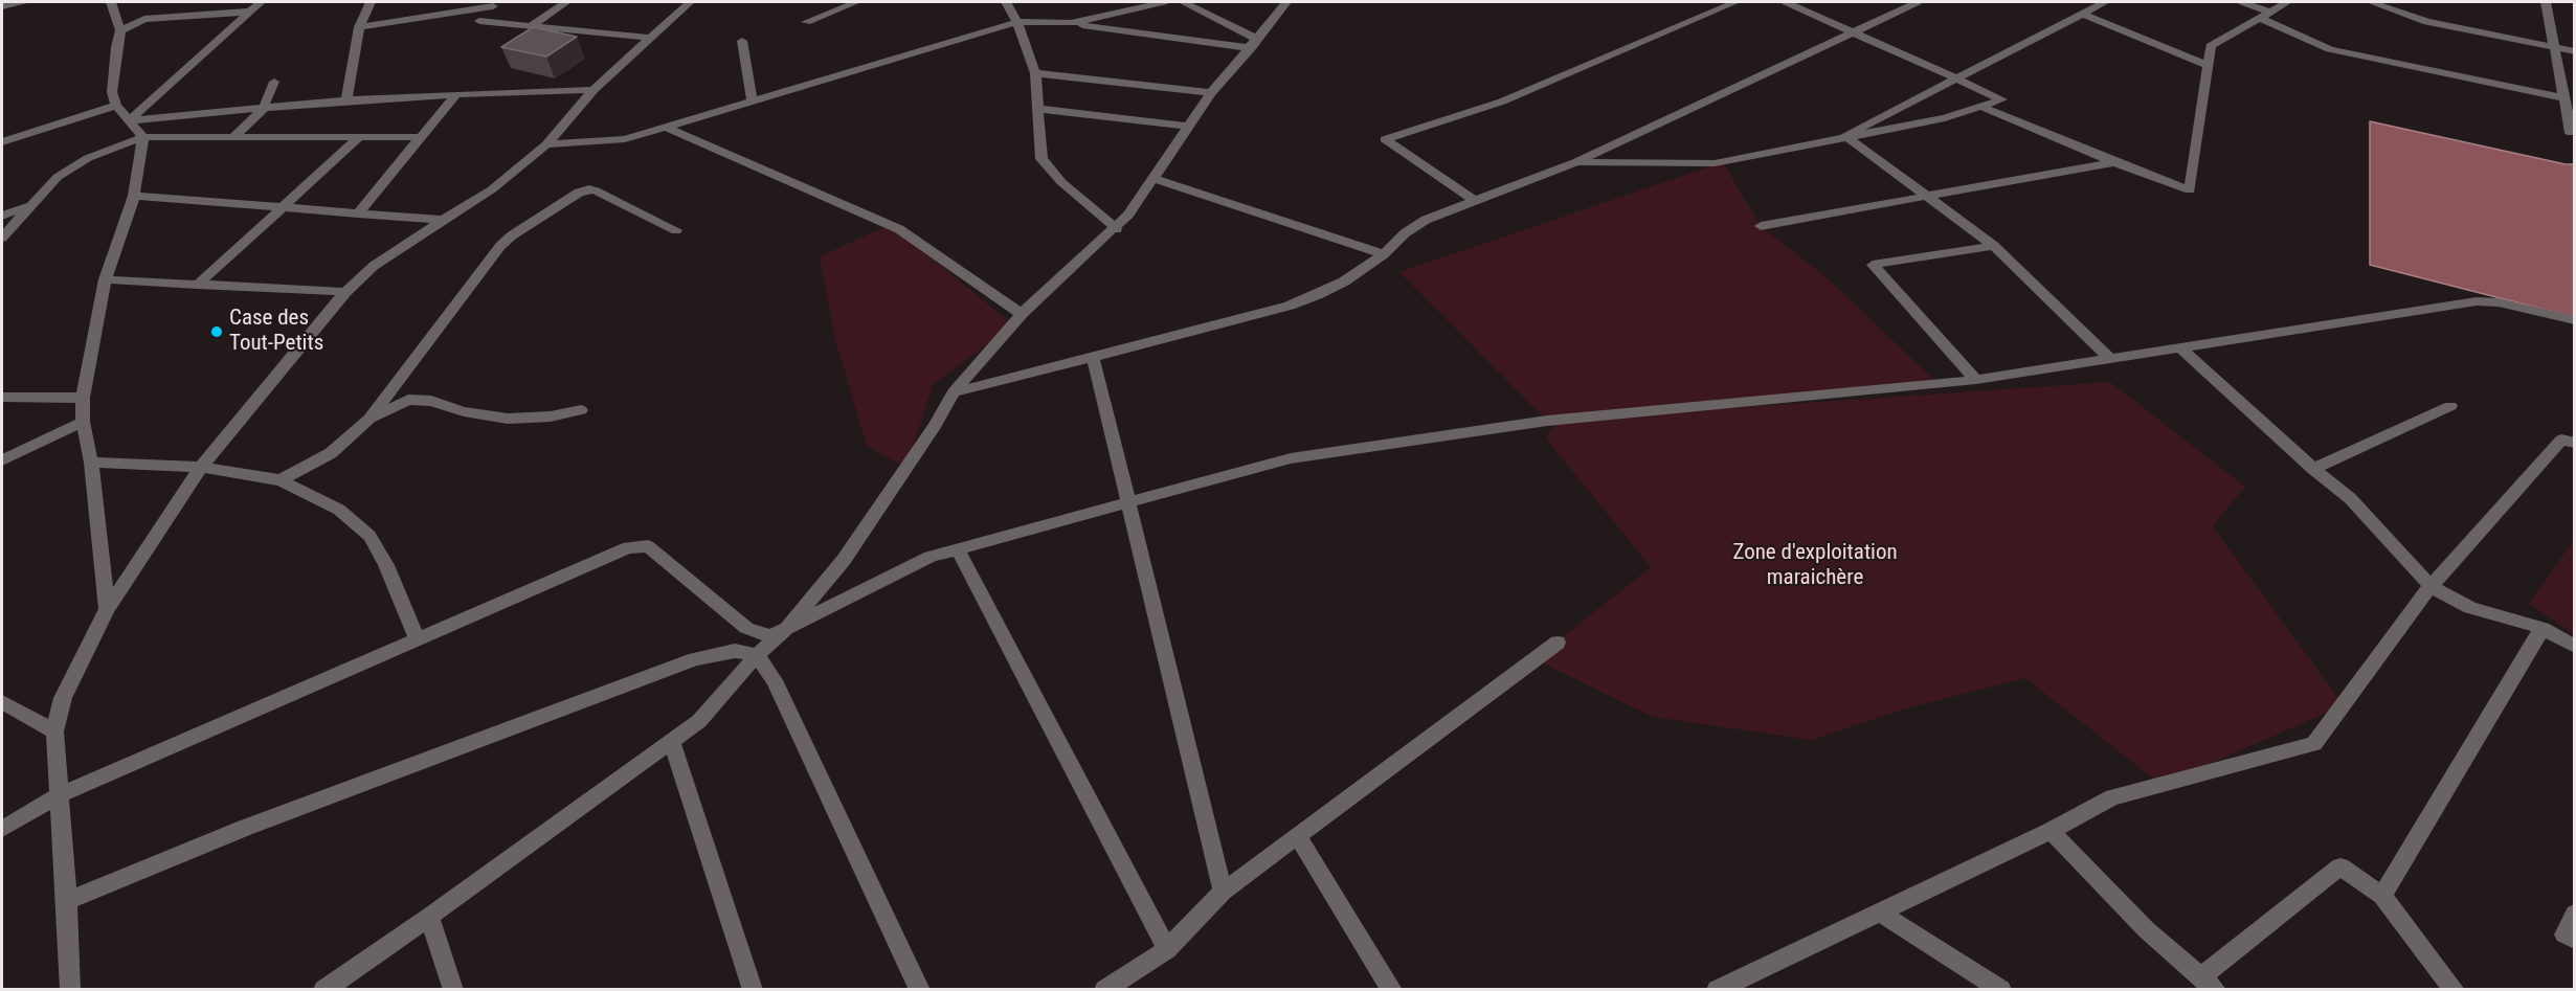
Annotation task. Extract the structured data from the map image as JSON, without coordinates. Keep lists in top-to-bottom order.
{
  "parks": ["Zone d'exploitation maraichère"],
  "places": ["Case des Tout-Petits"]
}
